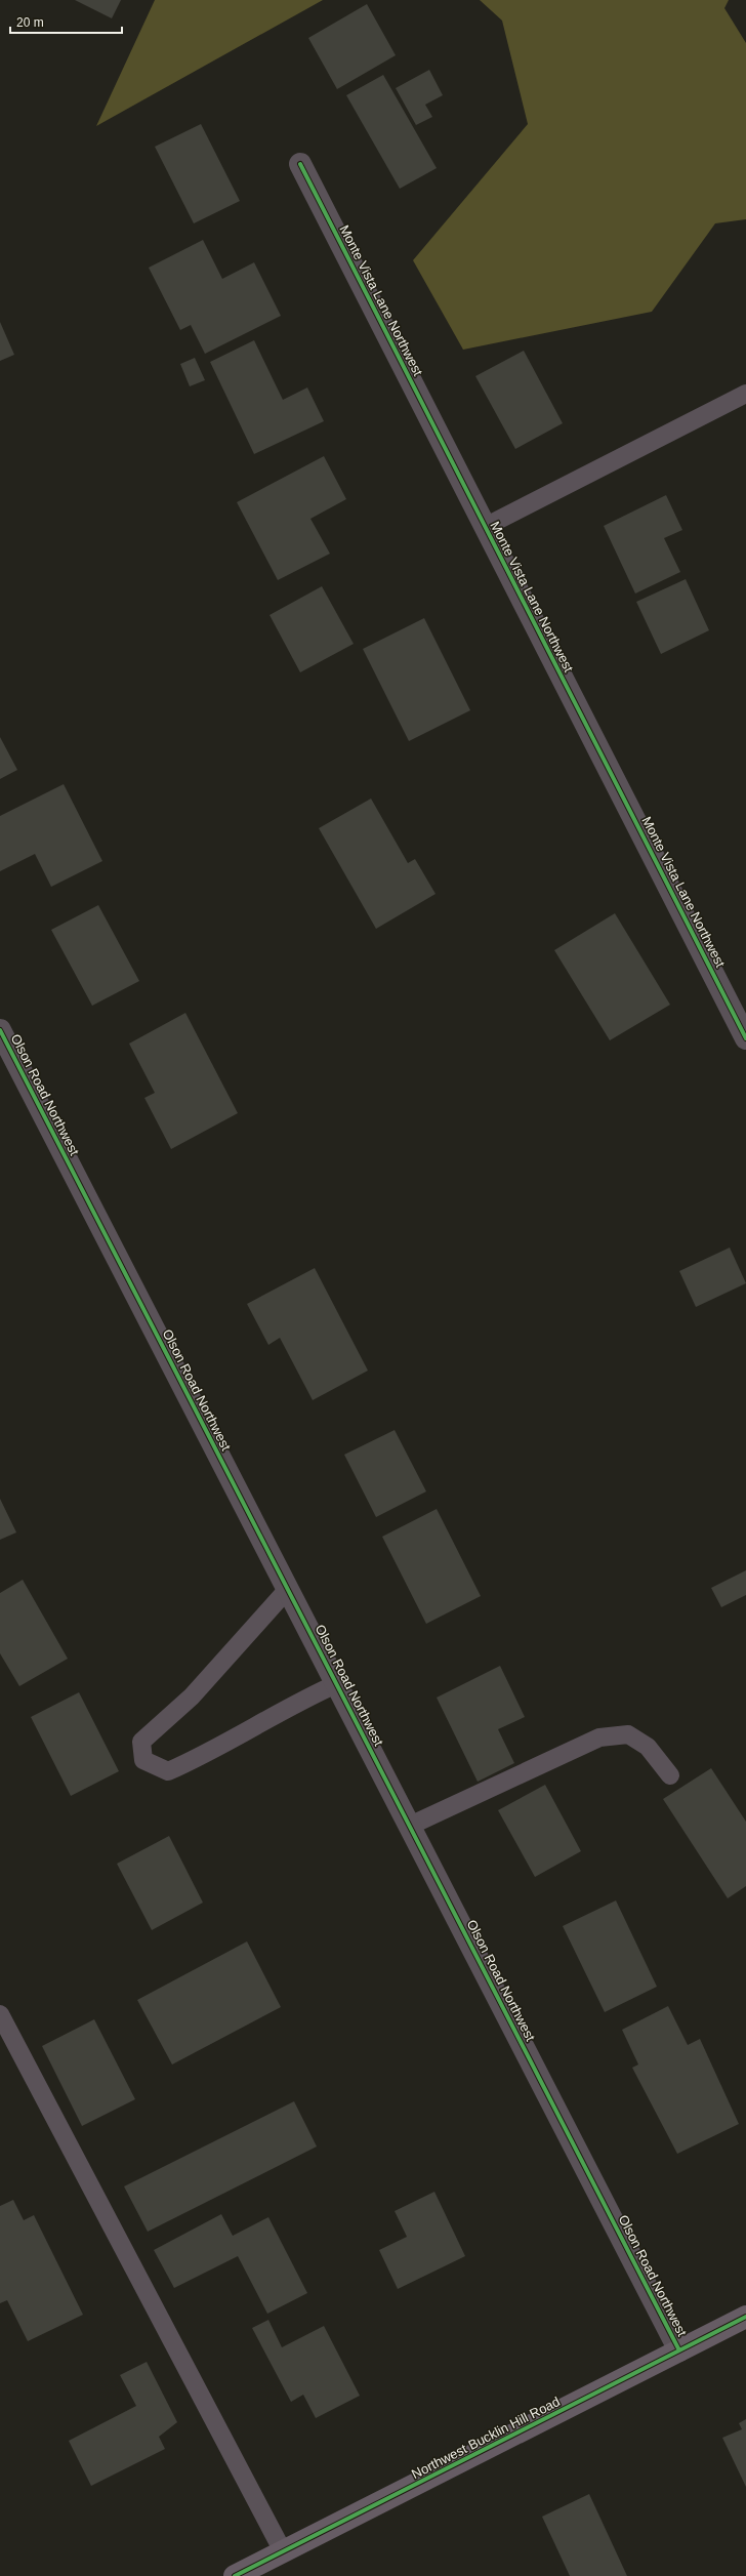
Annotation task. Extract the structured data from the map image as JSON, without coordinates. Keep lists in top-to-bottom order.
{
  "streets": {
    "main road": ["Northwest Bucklin Hill Road"],
    "street": ["Monte Vista Lane Northwest", "Olson Road Northwest"]
  },
  "crossings": [
    ["Olson Road Northwest", "Northwest Bucklin Hill Road"]
  ],
  "scale_bar": "20 m"
}
